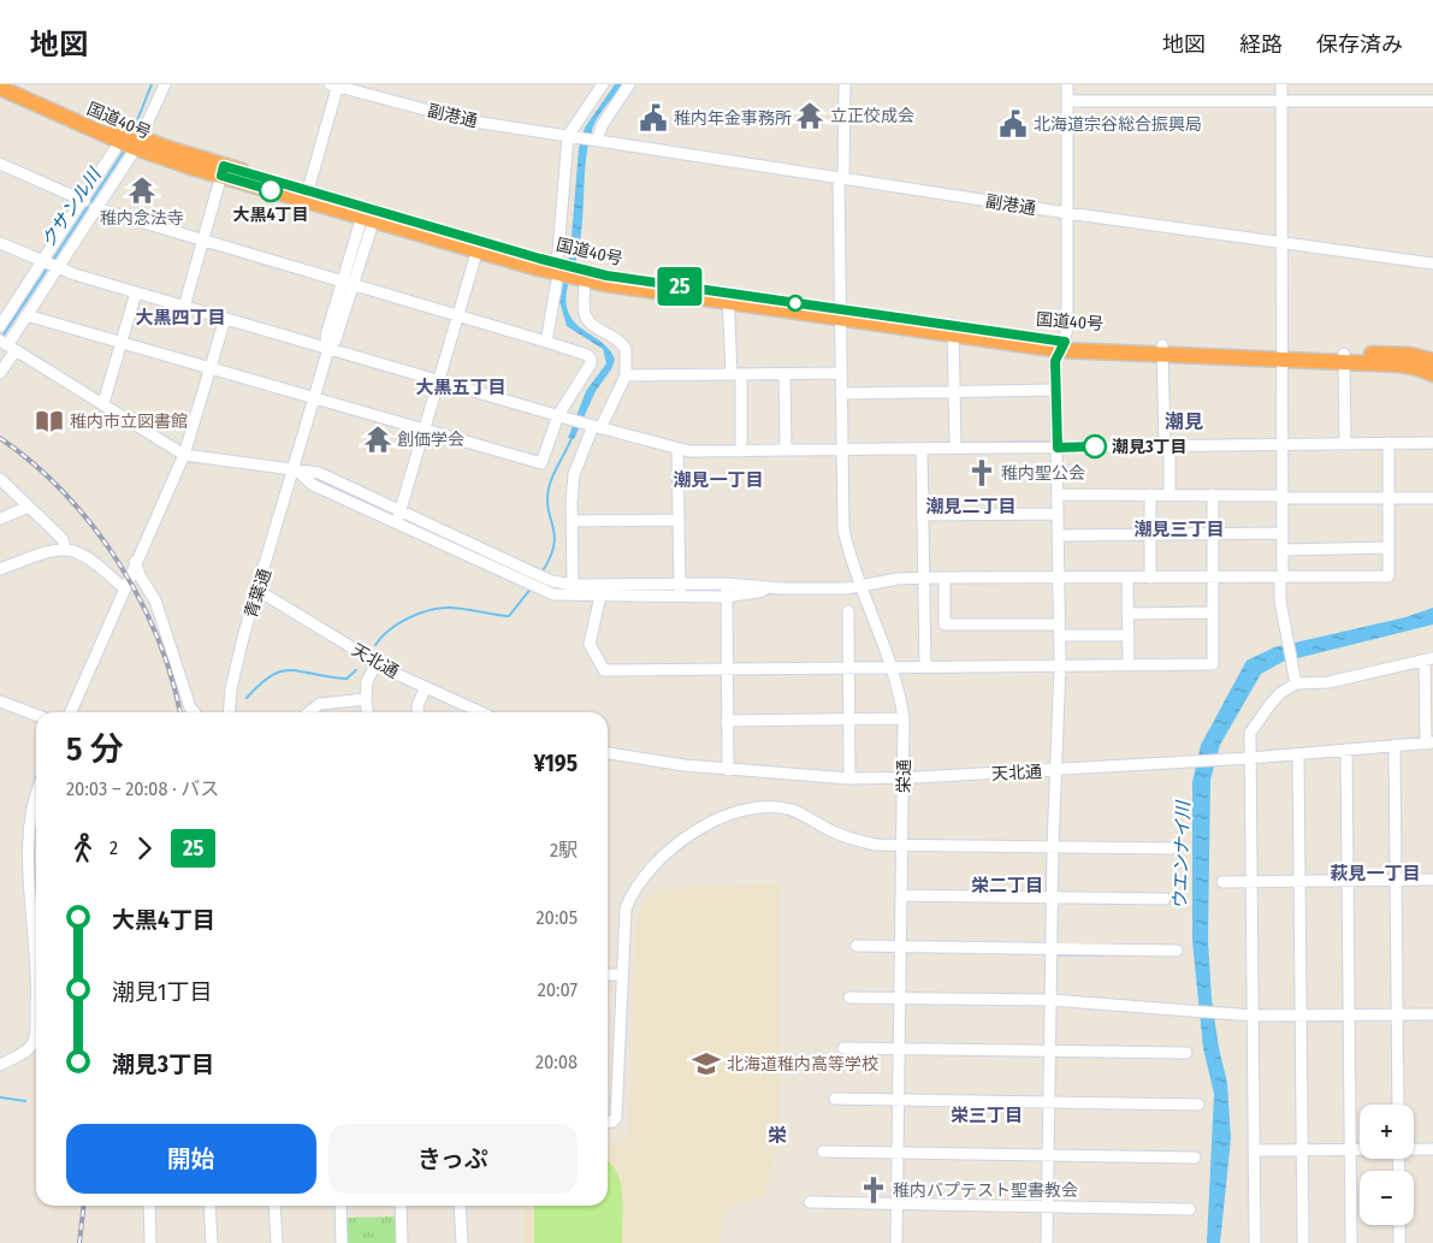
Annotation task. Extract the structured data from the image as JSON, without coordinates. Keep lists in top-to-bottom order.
{
  "streets": {
    "highway": ["国道40号"],
    "street": [
      "副港通",
      "青葉通",
      "天北通",
      "栄通"
    ]
  },
  "crossings": [
    ["副港通", "栄通"],
    ["国道40号", "青葉通"],
    ["国道40号", "栄通"],
    ["青葉通", "天北通"],
    ["天北通", "栄通"]
  ],
  "districts": [
    "大黒四丁目",
    "大黒五丁目",
    "潮見",
    "潮見一丁目",
    "潮見二丁目",
    "潮見三丁目",
    "萩見一丁目",
    "栄二丁目",
    "栄三丁目",
    "栄"
  ],
  "water": ["クサンル川", "ウエンナイ川"],
  "places": {
    "temple": ["立正佼成会", "稚内念法寺", "創価学会"],
    "public building": ["稚内年金事務所", "北海道宗谷総合振興局"],
    "other": ["大黒4丁目", "潮見3丁目"],
    "library": ["稚内市立図書館"],
    "church": ["稚内聖公会", "稚内バプテスト聖書教会"],
    "school or university": ["北海道稚内高等学校"]
  },
  "lines": ["bus line 25"],
  "page": {
    "header": "地図",
    "nav": ["地図", "経路", "保存済み"],
    "on_map": "25",
    "heading": ["5 分", "20:03 – 20:08 · バス", "¥195"],
    "legs": ["2", "25", "2駅"],
    "list": [
      {
        "name": "大黒4丁目",
        "value": "20:05"
      },
      {
        "name": "潮見1丁目",
        "value": "20:07"
      },
      {
        "name": "潮見3丁目",
        "value": "20:08"
      }
    ],
    "map_buttons": ["+", "−"],
    "buttons": ["開始", "きっぷ"]
  }
}
